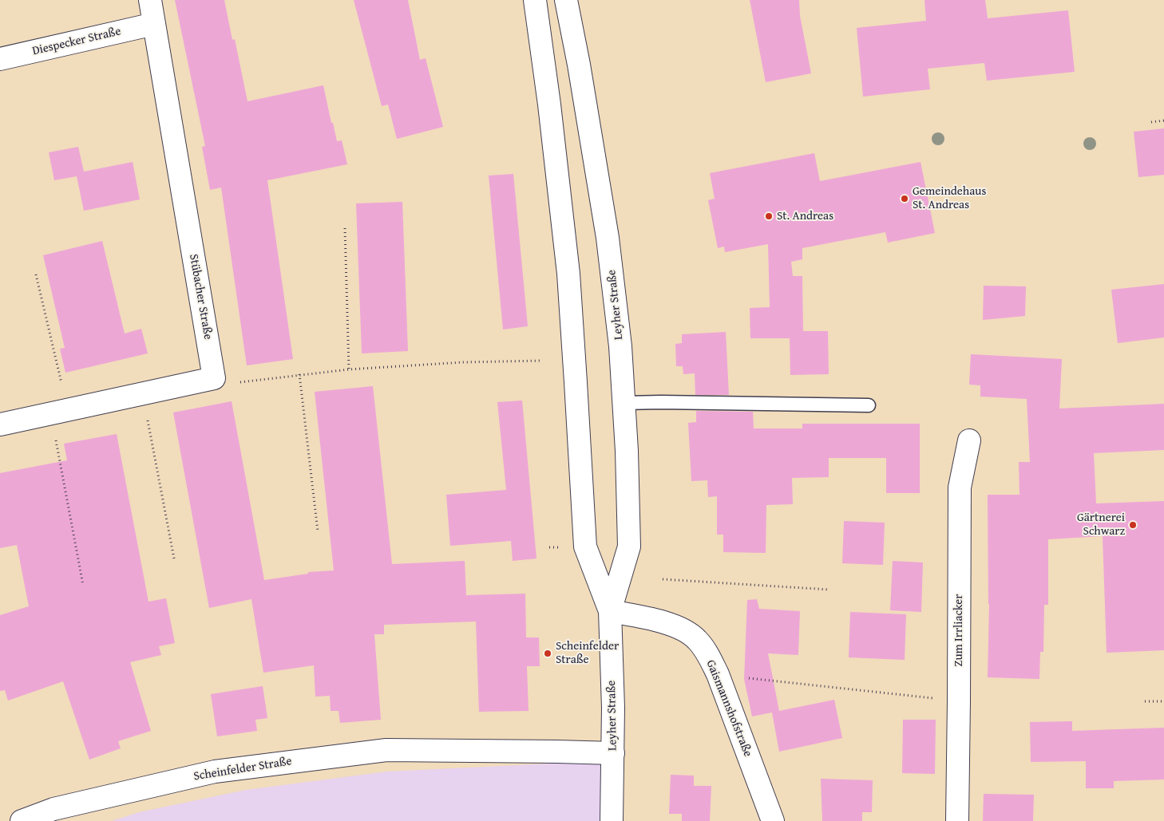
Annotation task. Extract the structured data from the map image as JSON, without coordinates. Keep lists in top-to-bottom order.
{
  "streets": {
    "street": [
      "Diespecker Straße",
      "Stübacher Straße",
      "Leyher Straße",
      "Zum Irrliacker",
      "Gaismannshofstraße",
      "Scheinfelder Straße"
    ]
  },
  "crossings": [
    ["Diespecker Straße", "Stübacher Straße"],
    ["Leyher Straße", "Gaismannshofstraße"],
    ["Leyher Straße", "Scheinfelder Straße"]
  ],
  "places": [
    "Gemeindehaus St. Andreas",
    "St. Andreas",
    "Gärtnerei Schwarz",
    "Scheinfelder Straße"
  ]
}
